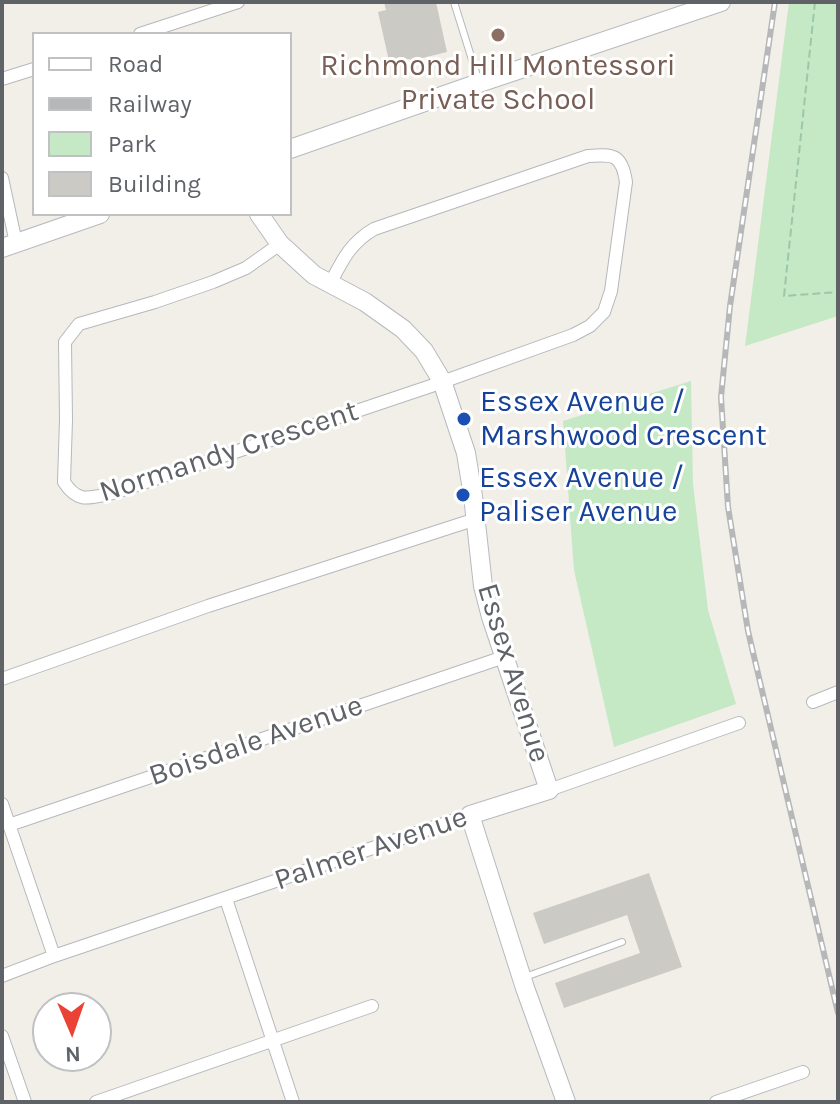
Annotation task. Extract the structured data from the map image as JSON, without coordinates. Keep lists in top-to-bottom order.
{
  "streets": {
    "street": [
      "Normandy Crescent",
      "Essex Avenue",
      "Boisdale Avenue",
      "Palmer Avenue"
    ]
  },
  "crossings": [
    ["Normandy Crescent", "Essex Avenue"],
    ["Essex Avenue", "Boisdale Avenue"],
    ["Essex Avenue", "Palmer Avenue"]
  ],
  "places": ["Richmond Hill Montessori Private School", "Essex Avenue / Marshwood Crescent", "Essex Avenue / Paliser Avenue"],
  "legend": [
    "Road",
    "Railway",
    "Park",
    "Building"
  ],
  "north": "bottom"
}
